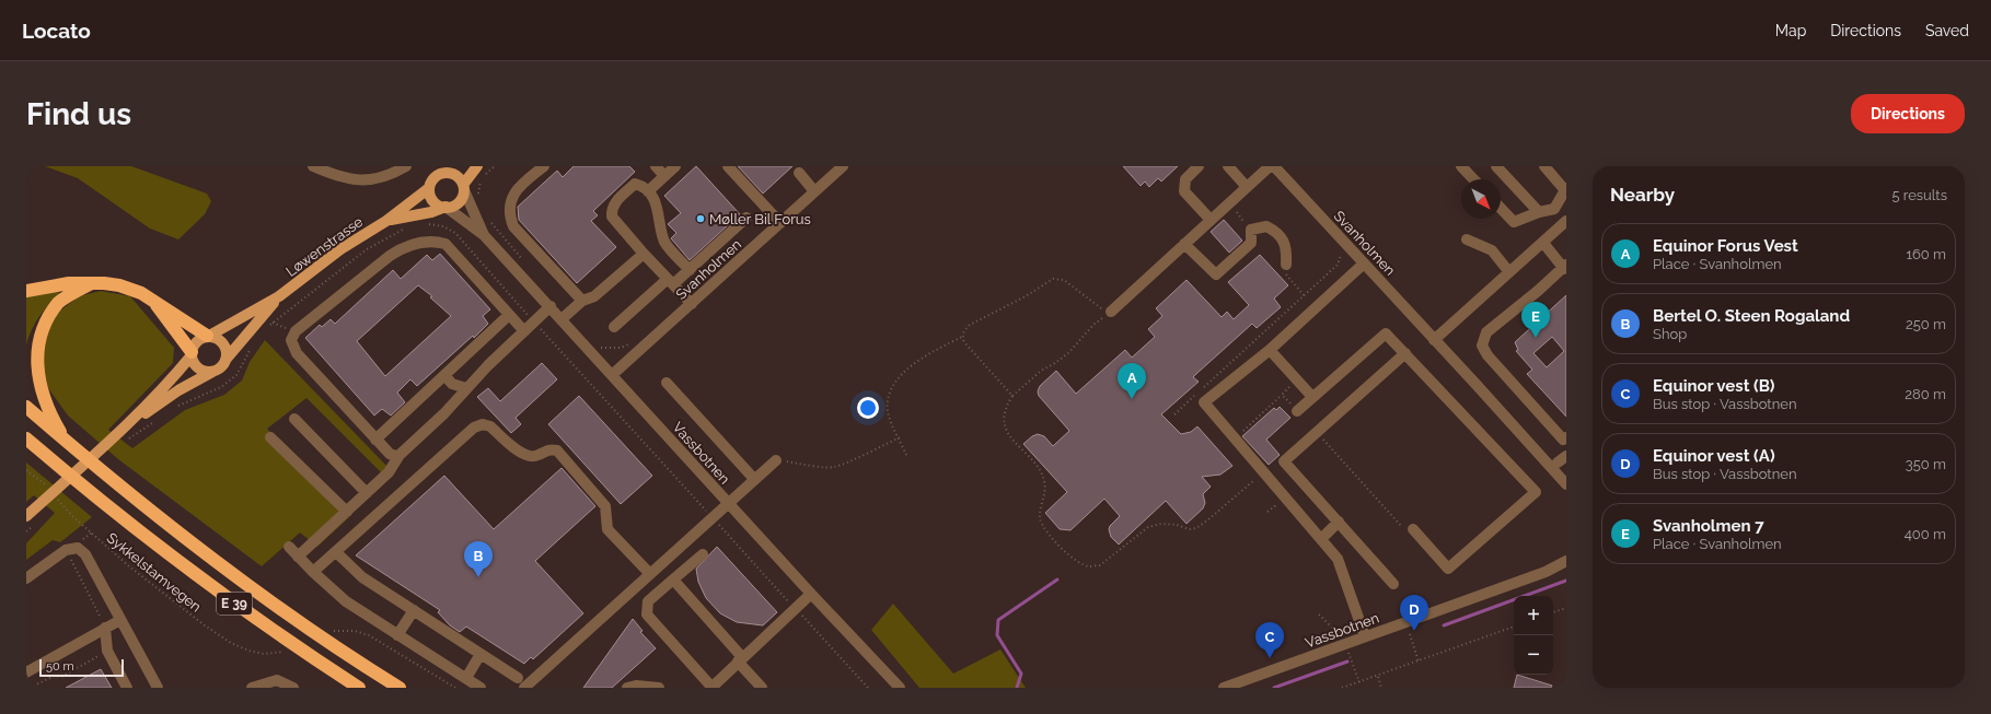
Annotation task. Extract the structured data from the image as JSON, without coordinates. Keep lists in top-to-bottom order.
{
  "streets": {
    "highway": ["E 39"],
    "main road": ["Løwenstrasse"],
    "street": ["Svanholmen", "Vassbotnen"],
    "path": ["Sykkelstamvegen"]
  },
  "crossings": [
    ["Svanholmen", "Vassbotnen"],
    ["Løwenstrasse", "Vassbotnen"]
  ],
  "places": ["Møller Bil Forus"],
  "scale_bar": "50 m",
  "north": "bottom right",
  "page": {
    "header": "Locato",
    "nav": ["Map", "Directions", "Saved"],
    "buttons": "Directions",
    "title": "Find us",
    "heading": ["Nearby", "5 results"],
    "list": [
      {
        "mark": "A",
        "name": "Equinor Forus Vest",
        "note": "Place · Svanholmen",
        "value": "160 m"
      },
      {
        "mark": "B",
        "name": "Bertel O. Steen Rogaland",
        "note": "Shop",
        "value": "250 m"
      },
      {
        "mark": "C",
        "name": "Equinor vest (B)",
        "note": "Bus stop · Vassbotnen",
        "value": "280 m"
      },
      {
        "mark": "D",
        "name": "Equinor vest (A)",
        "note": "Bus stop · Vassbotnen",
        "value": "350 m"
      },
      {
        "mark": "E",
        "name": "Svanholmen 7",
        "note": "Place · Svanholmen",
        "value": "400 m"
      }
    ],
    "pins": [
      "E",
      "A",
      "B",
      "D",
      "C"
    ],
    "map_buttons": ["+", "−"],
    "scale": "50 m"
  }
}
